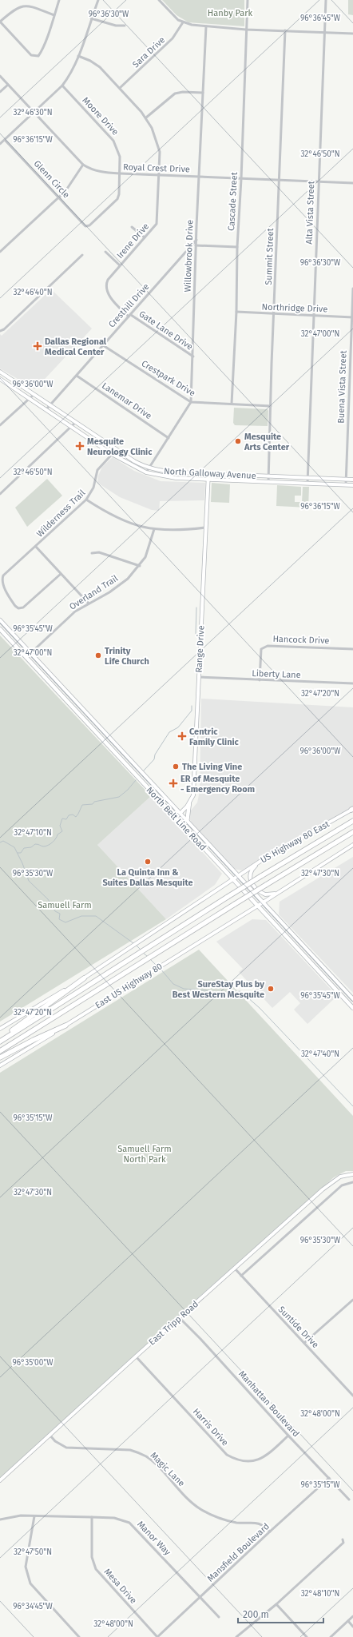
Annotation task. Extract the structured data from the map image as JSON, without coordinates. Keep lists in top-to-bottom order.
{
  "streets": {
    "main road": [
      "North Galloway Avenue",
      "Range Drive",
      "North Belt Line Road",
      "US Highway 80 East",
      "East US Highway 80",
      "East Tripp Road"
    ],
    "street": [
      "Sara Drive",
      "Moore Drive",
      "Royal Crest Drive",
      "Glenn Circle",
      "Cascade Street",
      "Alta Vista Street",
      "Irene Drive",
      "Willowbrook Drive",
      "Summit Street",
      "Cresthill Drive",
      "Northridge Drive",
      "Gate Lane Drive",
      "Crestpark Drive",
      "Buena Vista Street",
      "Lanemar Drive",
      "Wilderness Trail",
      "Overland Trail",
      "Hancock Drive",
      "Liberty Lane",
      "Suntide Drive",
      "Manhattan Boulevard",
      "Harris Drive",
      "Magic Lane",
      "Manor Way",
      "Mansfield Boulevard",
      "Mesa Drive"
    ]
  },
  "crossings": [
    ["Sara Drive", "Irene Drive"],
    ["Moore Drive", "Royal Crest Drive"],
    ["Moore Drive", "Glenn Circle"],
    ["Royal Crest Drive", "Cascade Street"],
    ["Royal Crest Drive", "Alta Vista Street"],
    ["Royal Crest Drive", "Irene Drive"],
    ["Royal Crest Drive", "Willowbrook Drive"],
    ["Royal Crest Drive", "Summit Street"],
    ["Cascade Street", "Northridge Drive"],
    ["Cascade Street", "Crestpark Drive"],
    ["Alta Vista Street", "Northridge Drive"],
    ["Alta Vista Street", "North Galloway Avenue"],
    ["Irene Drive", "Gate Lane Drive"],
    ["Willowbrook Drive", "Cresthill Drive"],
    ["Willowbrook Drive", "Gate Lane Drive"],
    ["Willowbrook Drive", "Crestpark Drive"],
    ["Willowbrook Drive", "Lanemar Drive"],
    ["Willowbrook Drive", "North Galloway Avenue"],
    ["Summit Street", "Northridge Drive"],
    ["Summit Street", "Crestpark Drive"],
    ["Summit Street", "North Galloway Avenue"],
    ["Cresthill Drive", "Gate Lane Drive"],
    ["Cresthill Drive", "Crestpark Drive"],
    ["Cresthill Drive", "Lanemar Drive"],
    ["Cresthill Drive", "North Galloway Avenue"],
    ["Northridge Drive", "Buena Vista Street"],
    ["Buena Vista Street", "North Galloway Avenue"],
    ["North Galloway Avenue", "Wilderness Trail"],
    ["North Galloway Avenue", "Range Drive"],
    ["Overland Trail", "North Belt Line Road"],
    ["Hancock Drive", "Liberty Lane"],
    ["Range Drive", "Liberty Lane"],
    ["Range Drive", "North Belt Line Road"],
    ["North Belt Line Road", "US Highway 80 East"],
    ["North Belt Line Road", "East US Highway 80"],
    ["East Tripp Road", "Suntide Drive"],
    ["East Tripp Road", "Manhattan Boulevard"],
    ["East Tripp Road", "Harris Drive"],
    ["East Tripp Road", "Magic Lane"],
    ["Manhattan Boulevard", "Harris Drive"],
    ["Manhattan Boulevard", "Mansfield Boulevard"],
    ["Magic Lane", "Mansfield Boulevard"],
    ["Manor Way", "Mansfield Boulevard"],
    ["Manor Way", "Mesa Drive"],
    ["Mansfield Boulevard", "Mesa Drive"]
  ],
  "parks": ["Hanby Park", "Samuell Farm", "Samuell Farm North Park"],
  "places": {
    "health": [
      "Dallas Regional Medical Center",
      "Mesquite Neurology Clinic",
      "Centric Family Clinic",
      "ER of Mesquite - Emergency Room"
    ],
    "other": [
      "Mesquite Arts Center",
      "Trinity Life Church",
      "The Living Vine",
      "La Quinta Inn & Suites Dallas Mesquite",
      "SureStay Plus by Best Western Mesquite"
    ]
  },
  "scale_bar": "200 m",
  "coordinates": [
    "96°36'30\"W",
    "96°36'45\"W",
    "32°46'30\"N",
    "96°36'15\"W",
    "32°46'50\"N",
    "32°46'40\"N",
    "32°47'00\"N",
    "96°36'00\"W",
    "96°35'45\"W",
    "32°47'20\"N",
    "32°47'10\"N",
    "96°35'30\"W",
    "32°47'30\"N",
    "32°47'40\"N",
    "96°35'15\"W",
    "96°35'00\"W",
    "32°48'00\"N",
    "32°47'50\"N",
    "32°48'10\"N",
    "96°34'45\"W"
  ]
}
